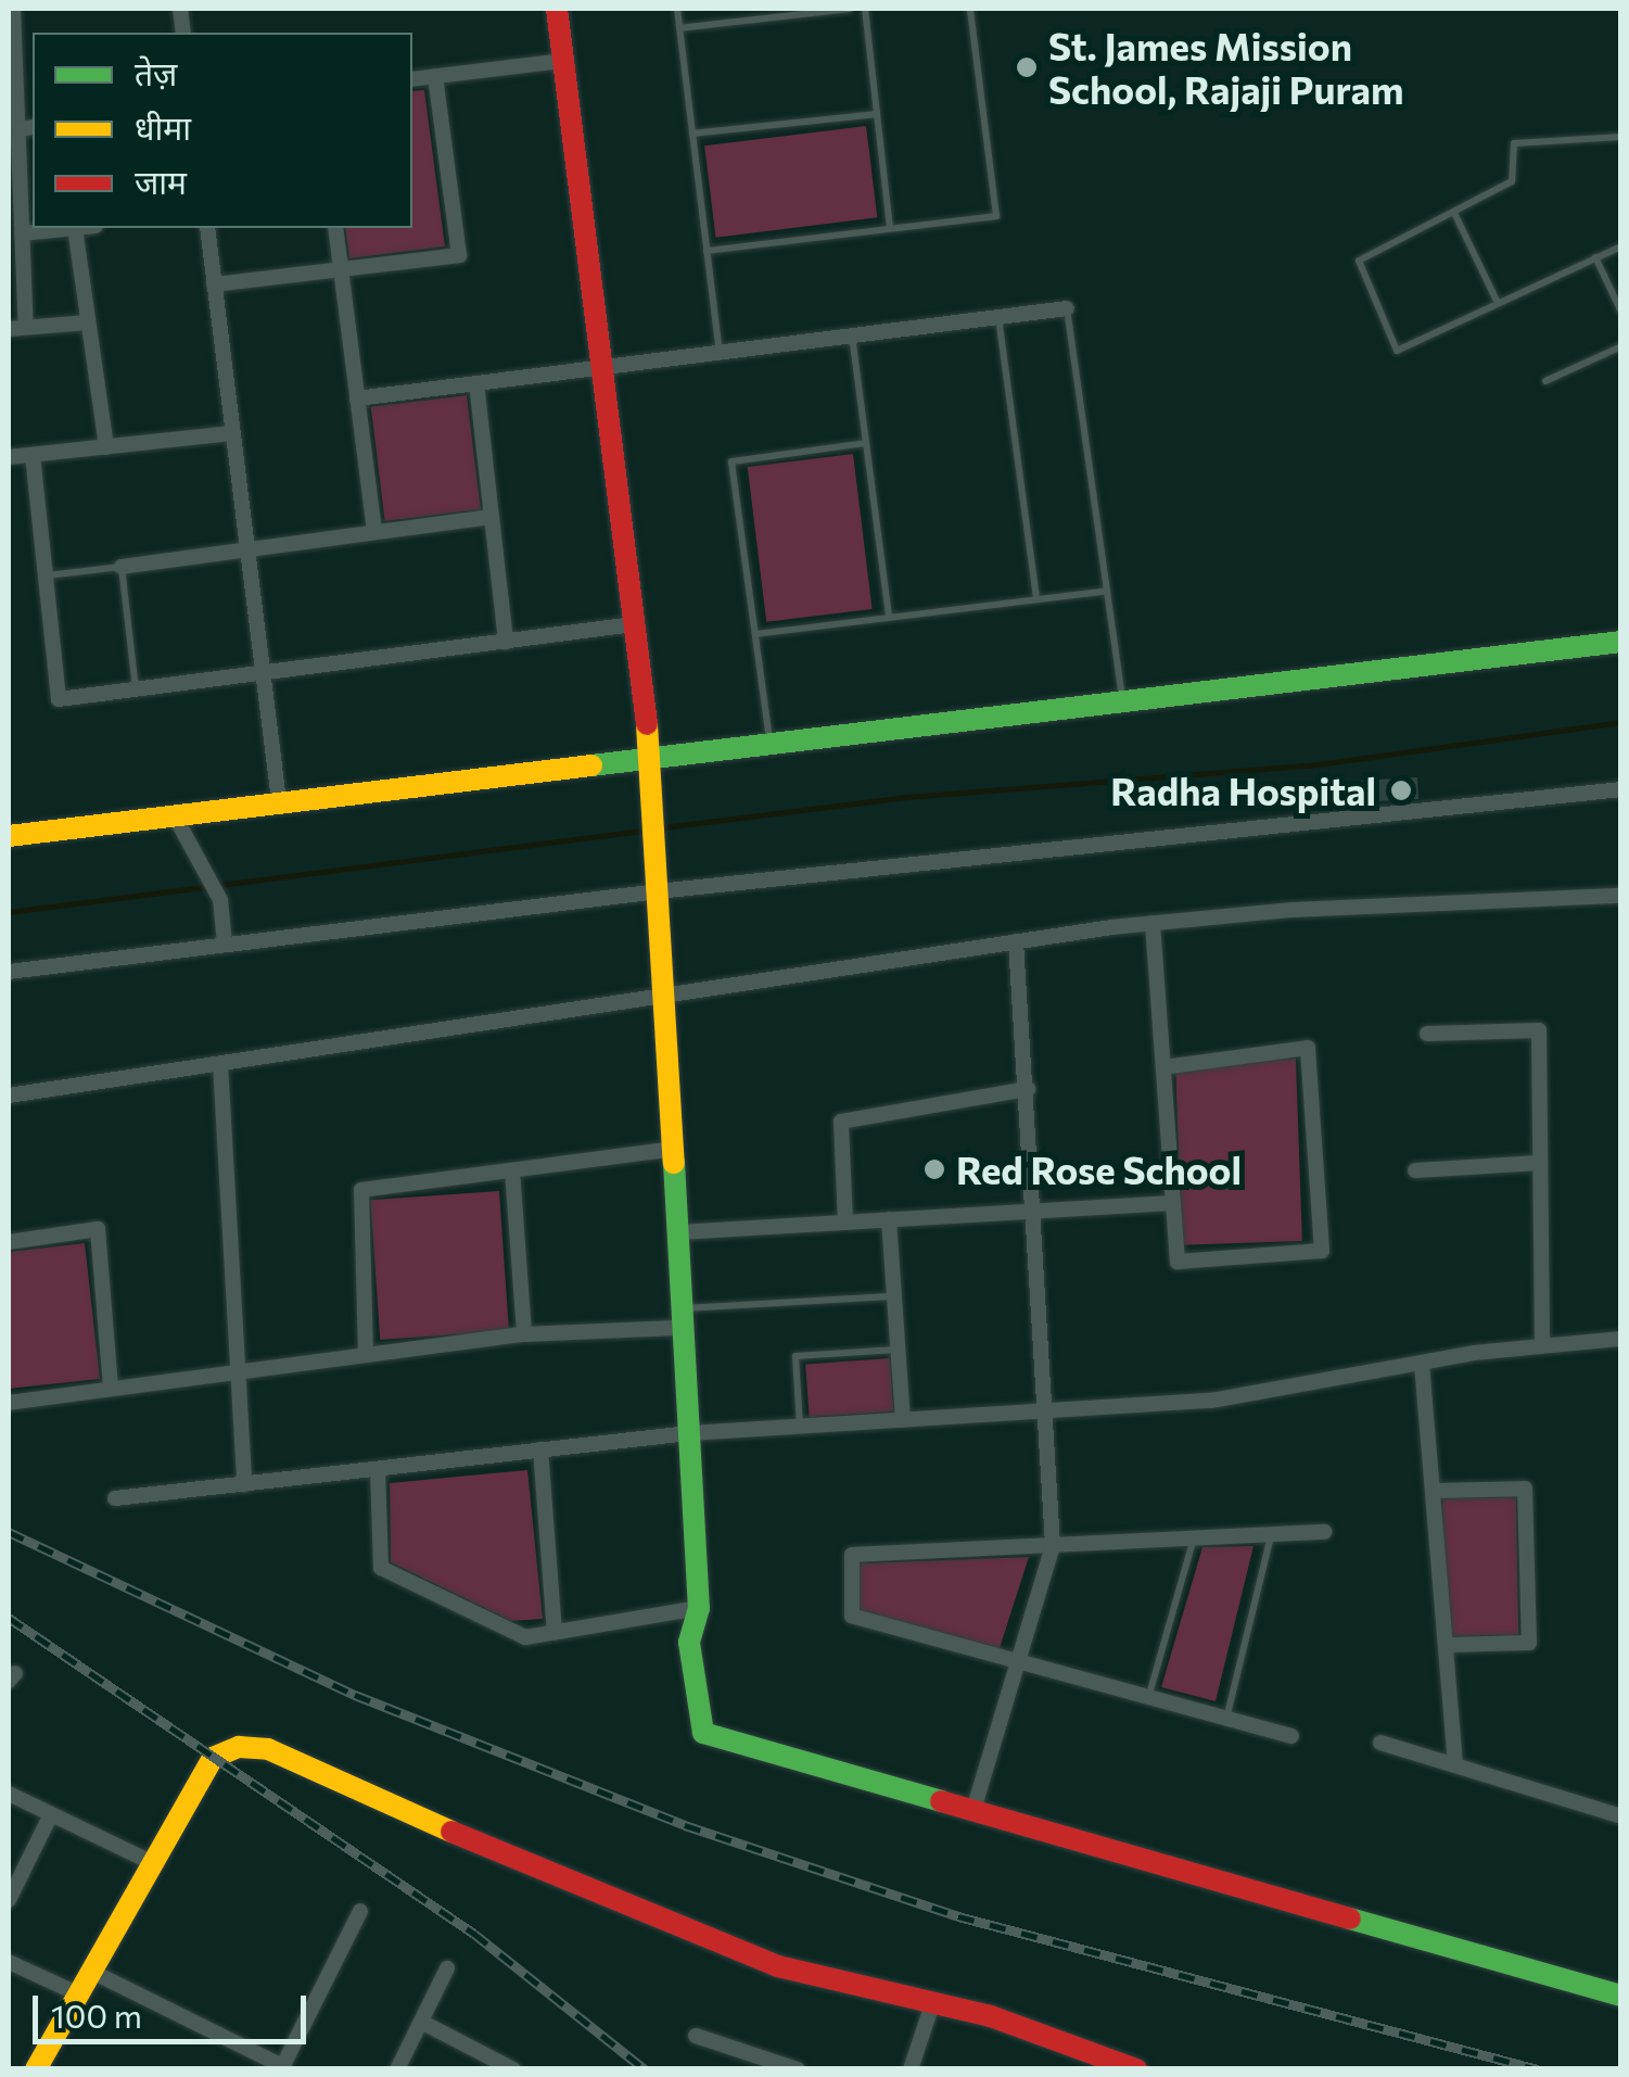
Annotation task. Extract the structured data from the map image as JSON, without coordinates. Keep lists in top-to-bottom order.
{
  "places": ["St. James Mission School, Rajaji Puram", "Radha Hospital", "Red Rose School"],
  "legend": ["तेज़", "धीमा", "जाम"],
  "scale_bar": "100 m"
}
